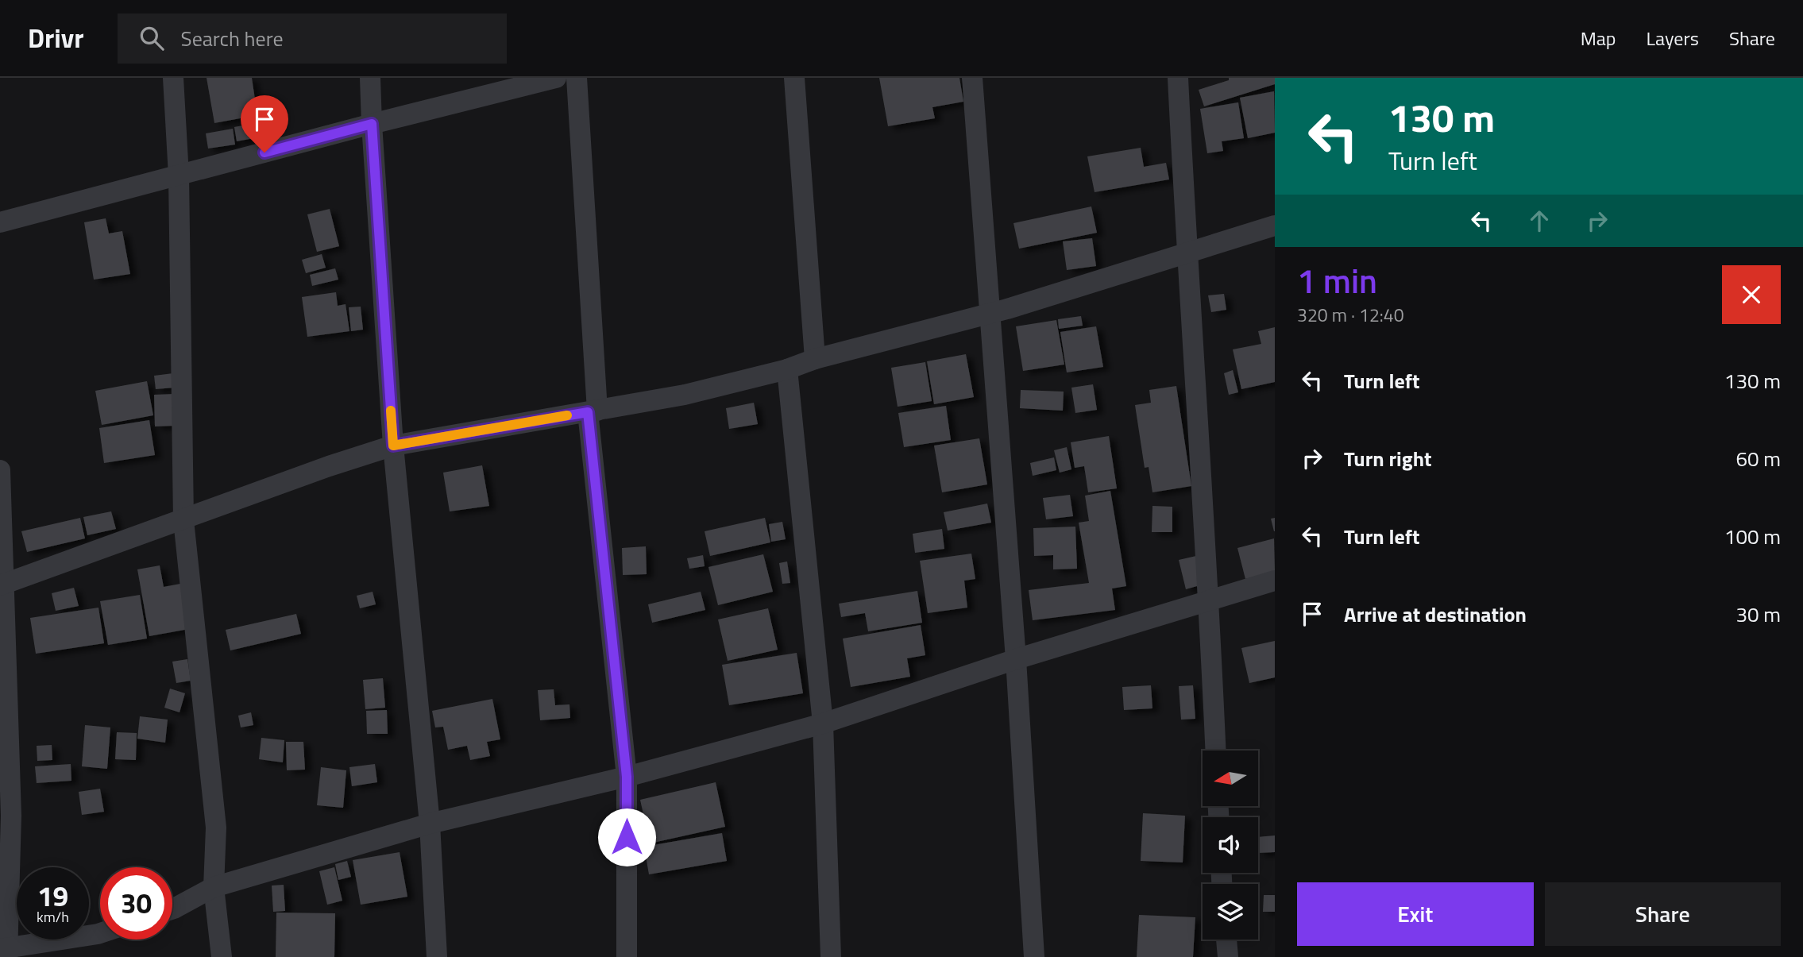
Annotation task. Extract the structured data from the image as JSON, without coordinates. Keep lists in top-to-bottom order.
{
  "north": "left",
  "page": {
    "header": "Drivr",
    "search": "Search here",
    "nav": ["Map", "Layers", "Share"],
    "turn": ["130 m", "Turn left"],
    "heading": ["1 min", "320 m · 12:40"],
    "list": [
      {
        "name": "Turn left",
        "value": "130 m"
      },
      {
        "name": "Turn right",
        "value": "60 m"
      },
      {
        "name": "Turn left",
        "value": "100 m"
      },
      {
        "name": "Arrive at destination",
        "value": "30 m"
      }
    ],
    "speed": "19 km/h",
    "limit": "30",
    "buttons": ["Exit", "Share"]
  }
}
